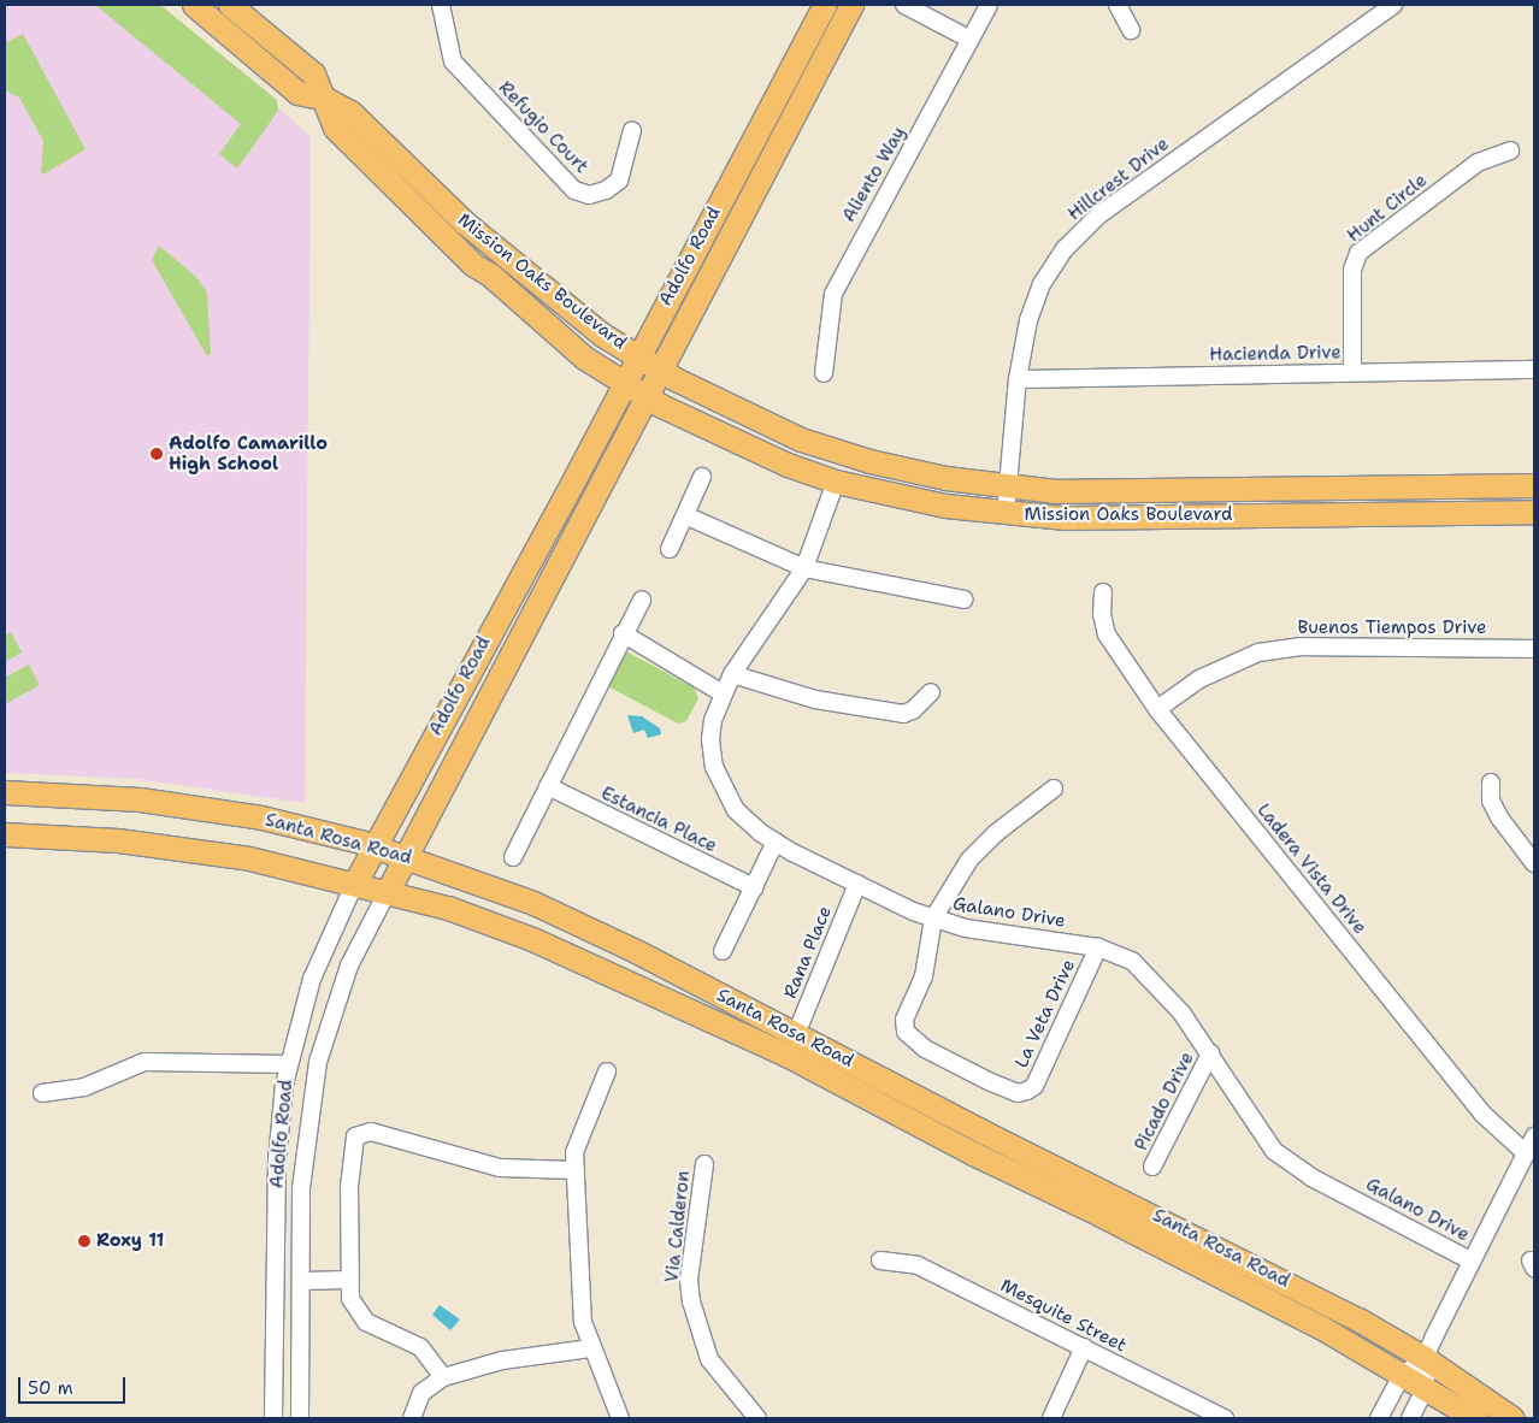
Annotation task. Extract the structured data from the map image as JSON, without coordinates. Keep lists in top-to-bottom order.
{
  "streets": {
    "main road": ["Adolfo Road", "Mission Oaks Boulevard", "Santa Rosa Road"],
    "street": [
      "Refugio Court",
      "Aliento Way",
      "Hillcrest Drive",
      "Hunt Circle",
      "Hacienda Drive",
      "Buenos Tiempos Drive",
      "Estancia Place",
      "Ladera Vista Drive",
      "Galano Drive",
      "Rana Place",
      "La Veta Drive",
      "Picado Drive",
      "Via Calderon",
      "Mesquite Street"
    ]
  },
  "crossings": [
    ["Hillcrest Drive", "Mission Oaks Boulevard"],
    ["Hillcrest Drive", "Hacienda Drive"],
    ["Hunt Circle", "Hacienda Drive"],
    ["Adolfo Road", "Mission Oaks Boulevard"],
    ["Adolfo Road", "Santa Rosa Road"],
    ["Mission Oaks Boulevard", "Galano Drive"],
    ["Buenos Tiempos Drive", "Ladera Vista Drive"],
    ["Santa Rosa Road", "Rana Place"],
    ["Galano Drive", "Rana Place"],
    ["Galano Drive", "La Veta Drive"],
    ["Galano Drive", "Picado Drive"]
  ],
  "places": ["Adolfo Camarillo High School", "Roxy 11"],
  "scale_bar": "50 m"
}
